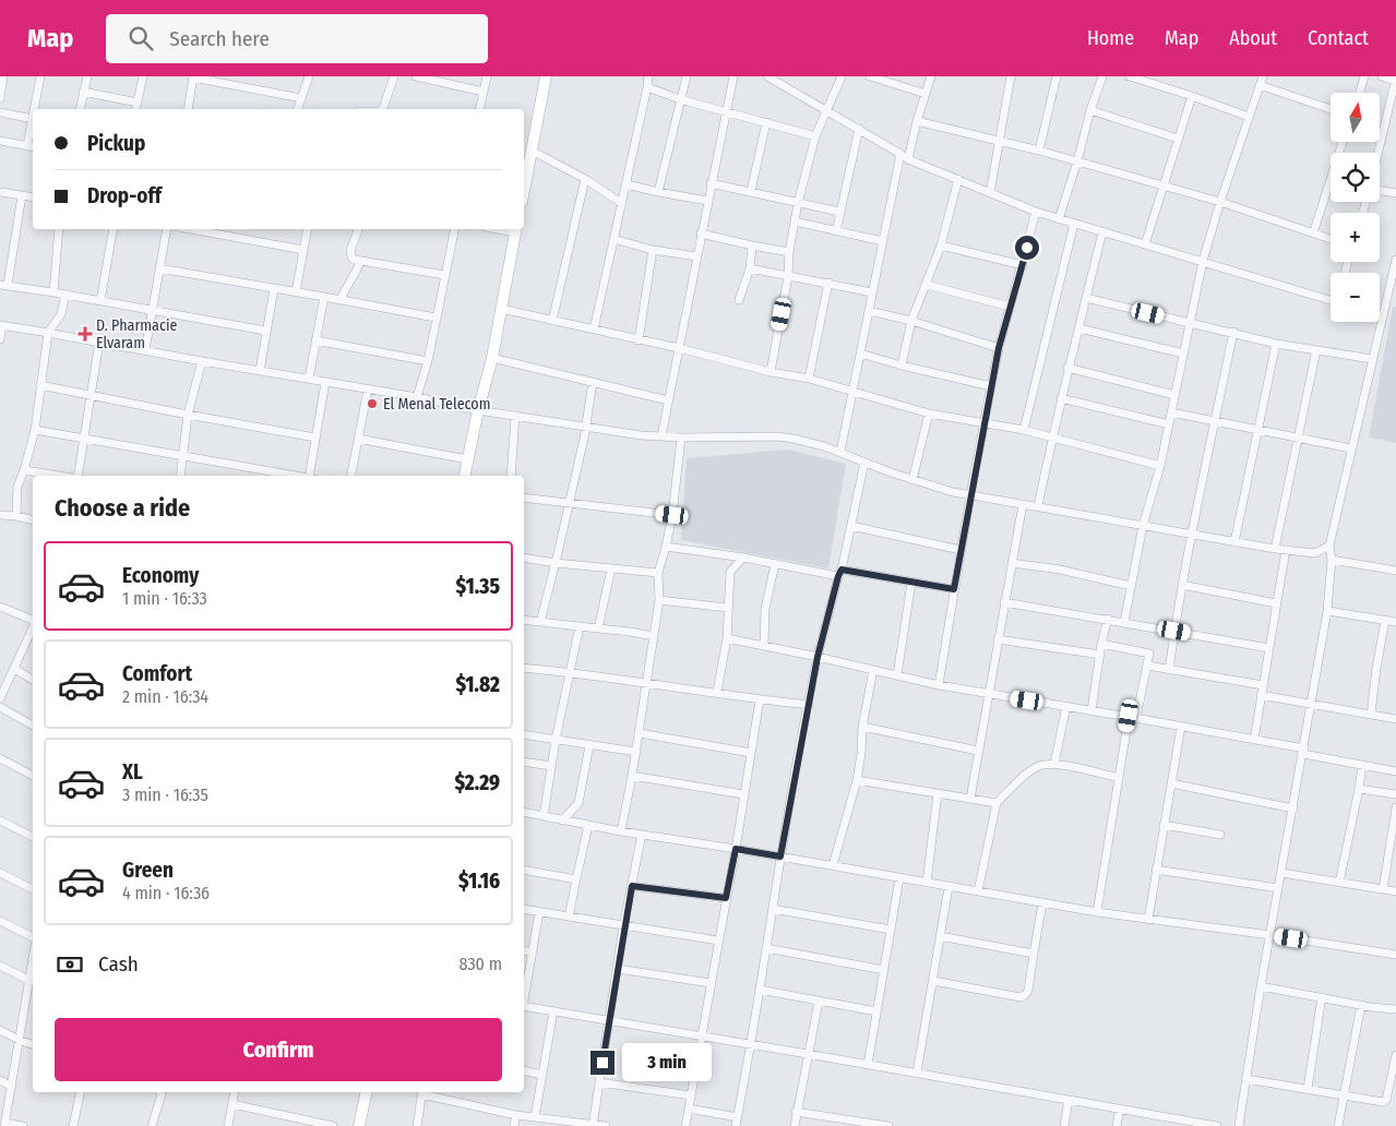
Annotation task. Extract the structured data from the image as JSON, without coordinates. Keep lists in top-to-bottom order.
{
  "places": {
    "health": ["D. Pharmacie Elvaram"],
    "other": ["El Menal Telecom"]
  },
  "north": "top",
  "page": {
    "header": "Map",
    "search": "Search here",
    "nav": [
      "Home",
      "Map",
      "About",
      "Contact"
    ],
    "map_buttons": ["+", "−"],
    "banner": ["Pickup", "Drop-off"],
    "heading": "Choose a ride",
    "list": [
      {
        "name": "Economy",
        "note": "1 min · 16:33",
        "value": "$1.35"
      },
      {
        "name": "Comfort",
        "note": "2 min · 16:34",
        "value": "$1.82"
      },
      {
        "name": "XL",
        "note": "3 min · 16:35",
        "value": "$2.29"
      },
      {
        "name": "Green",
        "note": "4 min · 16:36",
        "value": "$1.16"
      }
    ],
    "pay": ["Cash", "830 m"],
    "buttons": "Confirm",
    "bubble": "3 min"
  }
}
